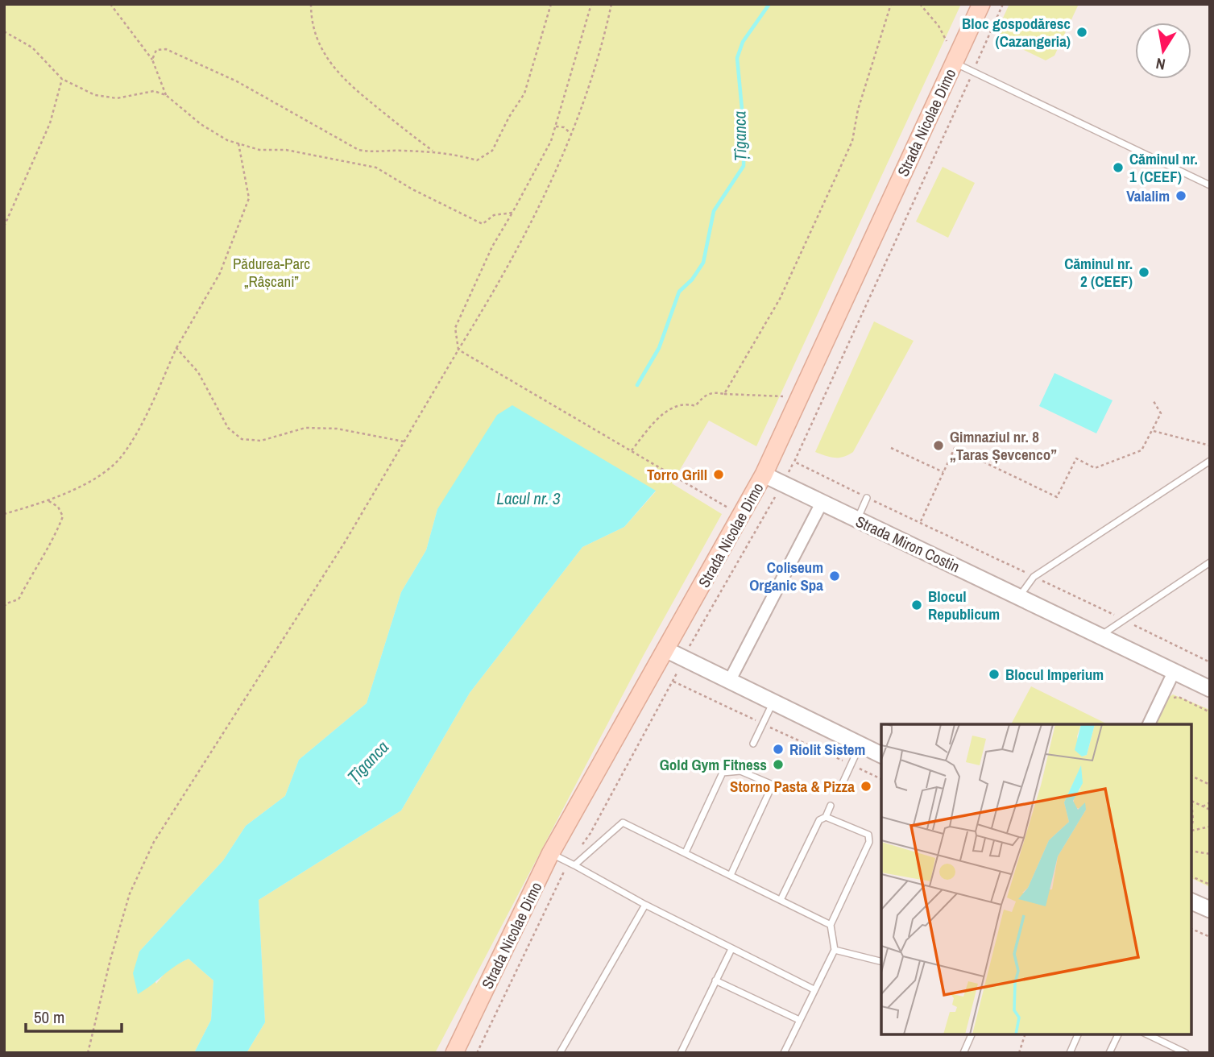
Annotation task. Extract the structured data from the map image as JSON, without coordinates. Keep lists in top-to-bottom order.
{
  "streets": {
    "main road": ["Strada Nicolae Dimo"],
    "street": ["Strada Miron Costin"]
  },
  "crossings": [
    ["Strada Nicolae Dimo", "Strada Miron Costin"]
  ],
  "water": ["Țîganca", "Lacul nr. 3"],
  "parks": ["Pădurea-Parc „Râșcani”"],
  "places": [
    "Bloc gospodăresc (Cazangeria)",
    "Căminul nr. 1 (CEEF)",
    "Valalim",
    "Căminul nr. 2 (CEEF)",
    "Gimnaziul nr. 8 „Taras Șevcenco”",
    "Torro Grill",
    "Coliseum Organic Spa",
    "Blocul Republicum",
    "Blocul Imperium",
    "Riolit Sistem",
    "Gold Gym Fitness",
    "Storno Pasta & Pizza"
  ],
  "scale_bar": "50 m",
  "north": "bottom"
}
